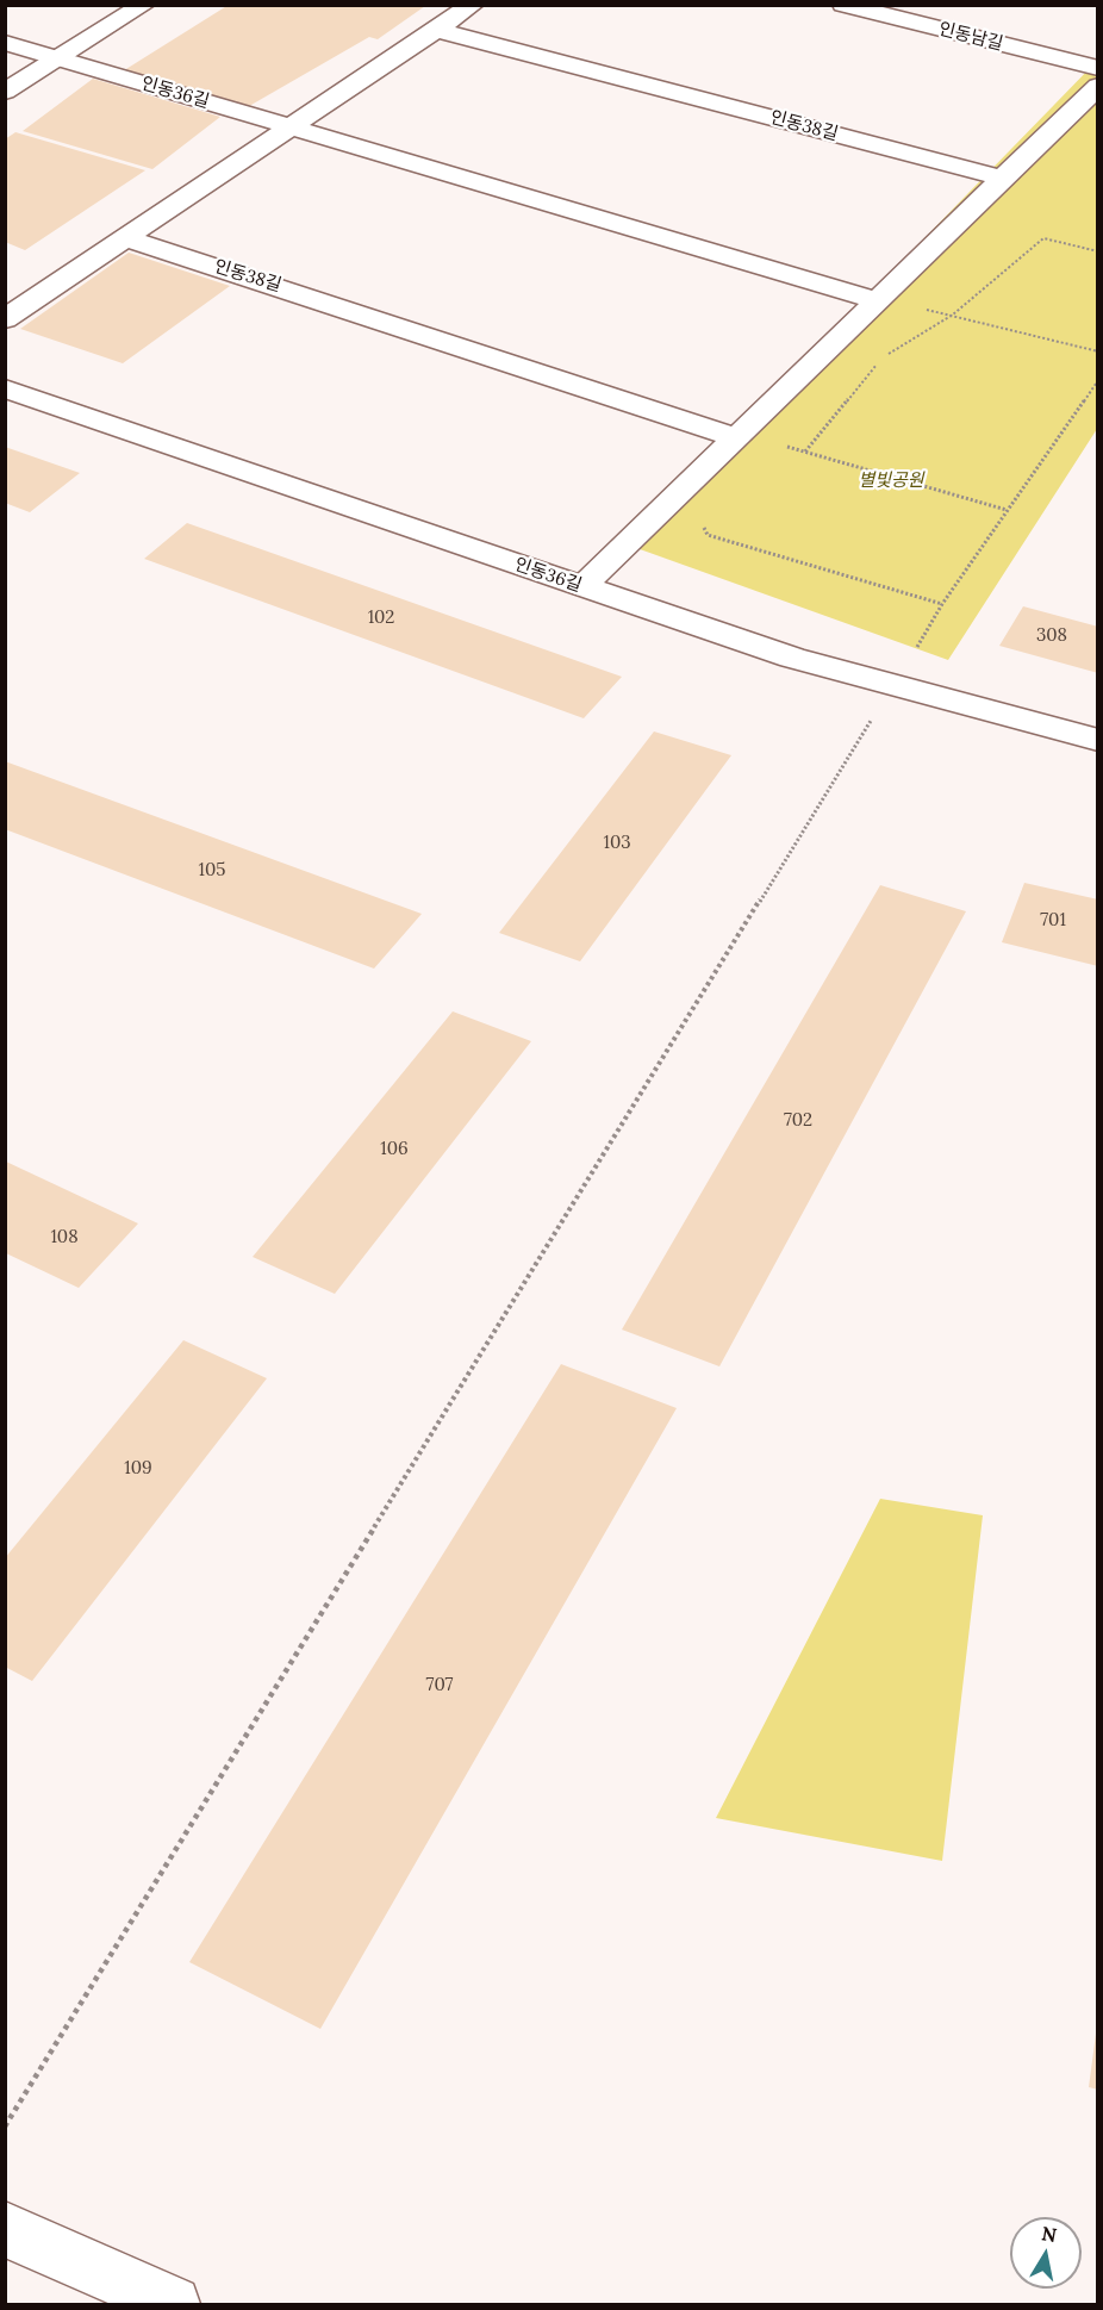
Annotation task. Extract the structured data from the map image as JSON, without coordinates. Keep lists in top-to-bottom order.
{
  "streets": {
    "street": ["인동남길", "인동36길", "인동38길"]
  },
  "parks": ["별빛공원"],
  "house_numbers": [
    "102",
    "308",
    "103",
    "105",
    "701",
    "702",
    "106",
    "108",
    "109",
    "707"
  ],
  "north": "top"
}
